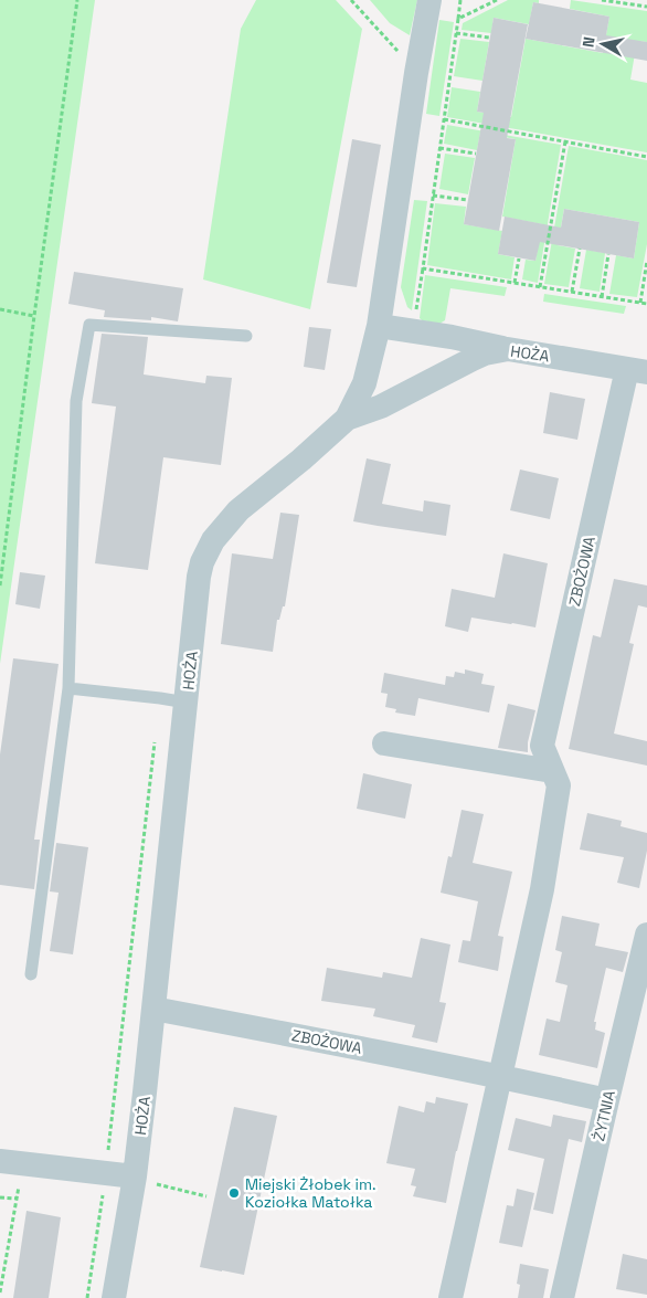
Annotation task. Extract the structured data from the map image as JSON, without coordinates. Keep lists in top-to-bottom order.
{
  "streets": {
    "street": ["HOŻA", "ZBOŻOWA", "ŻYTNIA"]
  },
  "crossings": [
    ["HOŻA", "ZBOŻOWA"],
    ["ZBOŻOWA", "ŻYTNIA"]
  ],
  "places": ["Miejski Żłobek im. Koziołka Matołka"],
  "north": "left"
}
